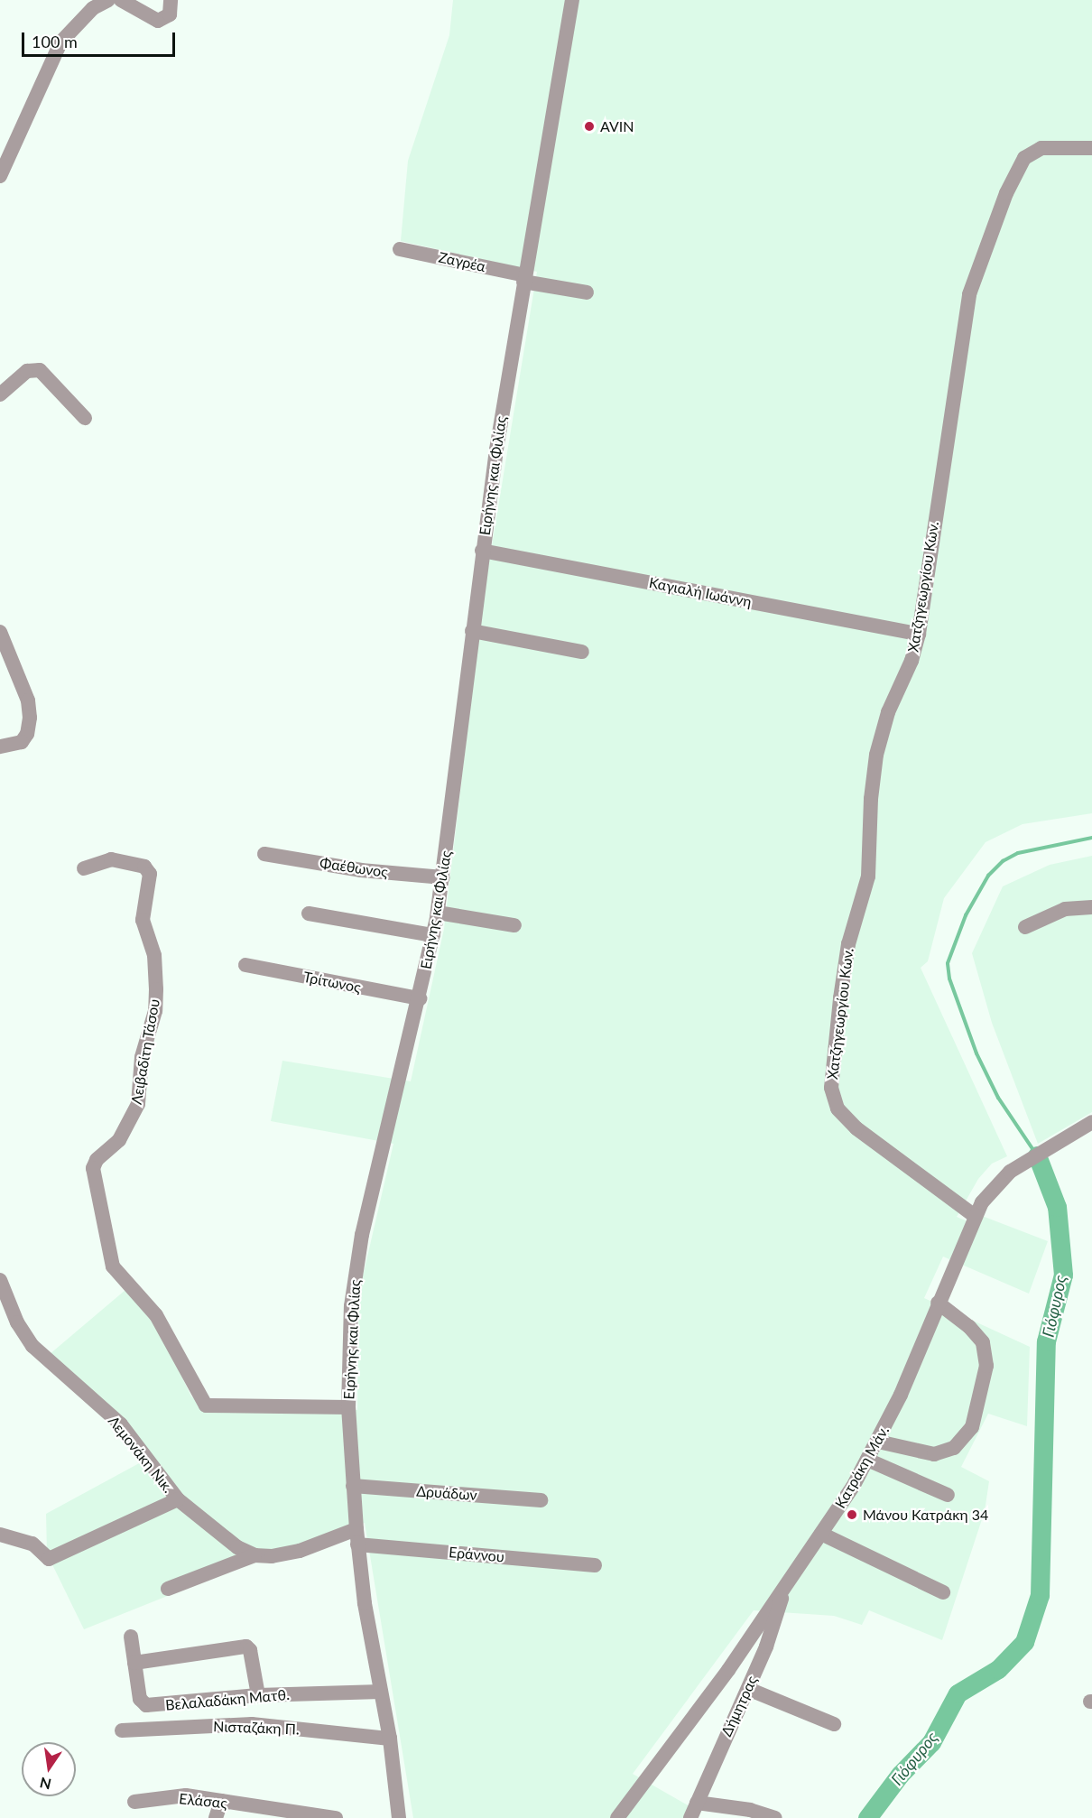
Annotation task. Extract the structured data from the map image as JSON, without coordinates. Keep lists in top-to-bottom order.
{
  "streets": {
    "street": [
      "Ζαγρέα",
      "Ειρήνης και Φιλίας",
      "Χατζηγεωργίου Κων.",
      "Καγιαλή Ιωάννη",
      "Φαέθωνος",
      "Τρίτωνος",
      "Λειβαδίτη Τάσου",
      "Λεμονάκη Νικ.",
      "Κατράκη Μάν.",
      "Δρυάδων",
      "Εράννου",
      "Βελαλαδάκη Ματθ.",
      "Δήμητρας",
      "Νισταζάκη Π.",
      "Ελάσας"
    ]
  },
  "crossings": [
    ["Ζαγρέα", "Ειρήνης και Φιλίας"],
    ["Ειρήνης και Φιλίας", "Καγιαλή Ιωάννη"],
    ["Ειρήνης και Φιλίας", "Φαέθωνος"],
    ["Ειρήνης και Φιλίας", "Τρίτωνος"],
    ["Ειρήνης και Φιλίας", "Λειβαδίτη Τάσου"],
    ["Ειρήνης και Φιλίας", "Δρυάδων"],
    ["Ειρήνης και Φιλίας", "Εράννου"],
    ["Ειρήνης και Φιλίας", "Βελαλαδάκη Ματθ."],
    ["Ειρήνης και Φιλίας", "Νισταζάκη Π."],
    ["Χατζηγεωργίου Κων.", "Καγιαλή Ιωάννη"],
    ["Χατζηγεωργίου Κων.", "Κατράκη Μάν."],
    ["Κατράκη Μάν.", "Δήμητρας"]
  ],
  "water": ["Γιόφυρος"],
  "places": ["AVIN", "Μάνου Κατράκη 34"],
  "scale_bar": "100 m",
  "north": "bottom"
}
